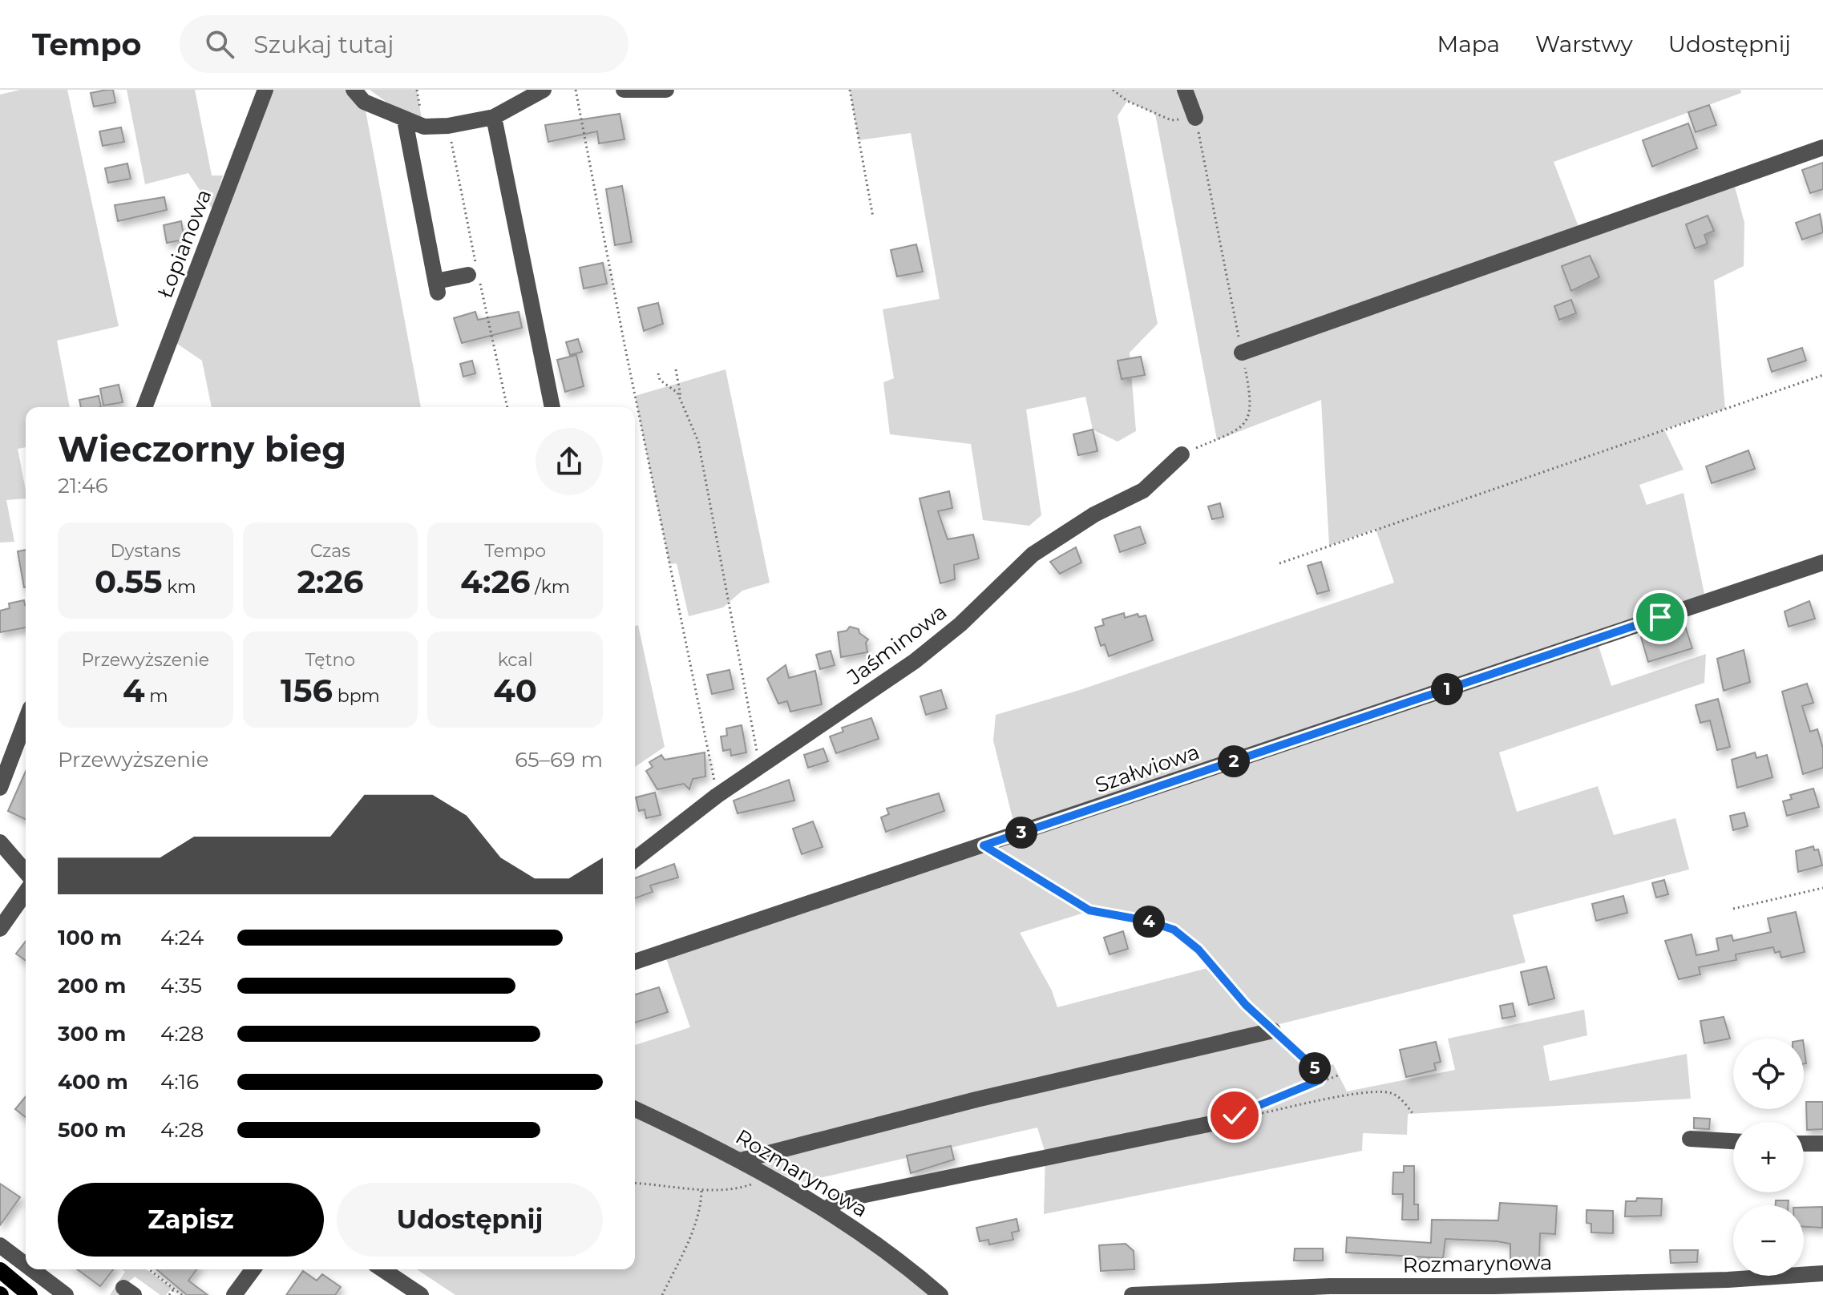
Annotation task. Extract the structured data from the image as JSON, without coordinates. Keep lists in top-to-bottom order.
{
  "streets": {
    "street": [
      "Łopianowa",
      "Jaśminowa",
      "Szałwiowa",
      "Rozmarynowa"
    ]
  },
  "page": {
    "header": "Tempo",
    "search": "Szukaj tutaj",
    "nav": ["Mapa", "Warstwy", "Udostępnij"],
    "heading": ["Wieczorny bieg", "21:46"],
    "stats": [
      ["Dystans", "0.55 km"],
      ["Czas", "2:26"],
      ["Tempo", "4:26 /km"],
      ["Przewyższenie", "4 m"],
      ["Tętno", "156 bpm"],
      ["kcal", "40"]
    ],
    "pins": [
      "1",
      "2",
      "3",
      "4",
      "5"
    ],
    "chart": ["Przewyższenie", "65–69 m"],
    "list": [
      {
        "name": "100 m",
        "note": "4:24"
      },
      {
        "name": "200 m",
        "note": "4:35"
      },
      {
        "name": "300 m",
        "note": "4:28"
      },
      {
        "name": "400 m",
        "note": "4:16"
      },
      {
        "name": "500 m",
        "note": "4:28"
      }
    ],
    "map_buttons": ["+", "−"],
    "buttons": ["Zapisz", "Udostępnij"]
  }
}
